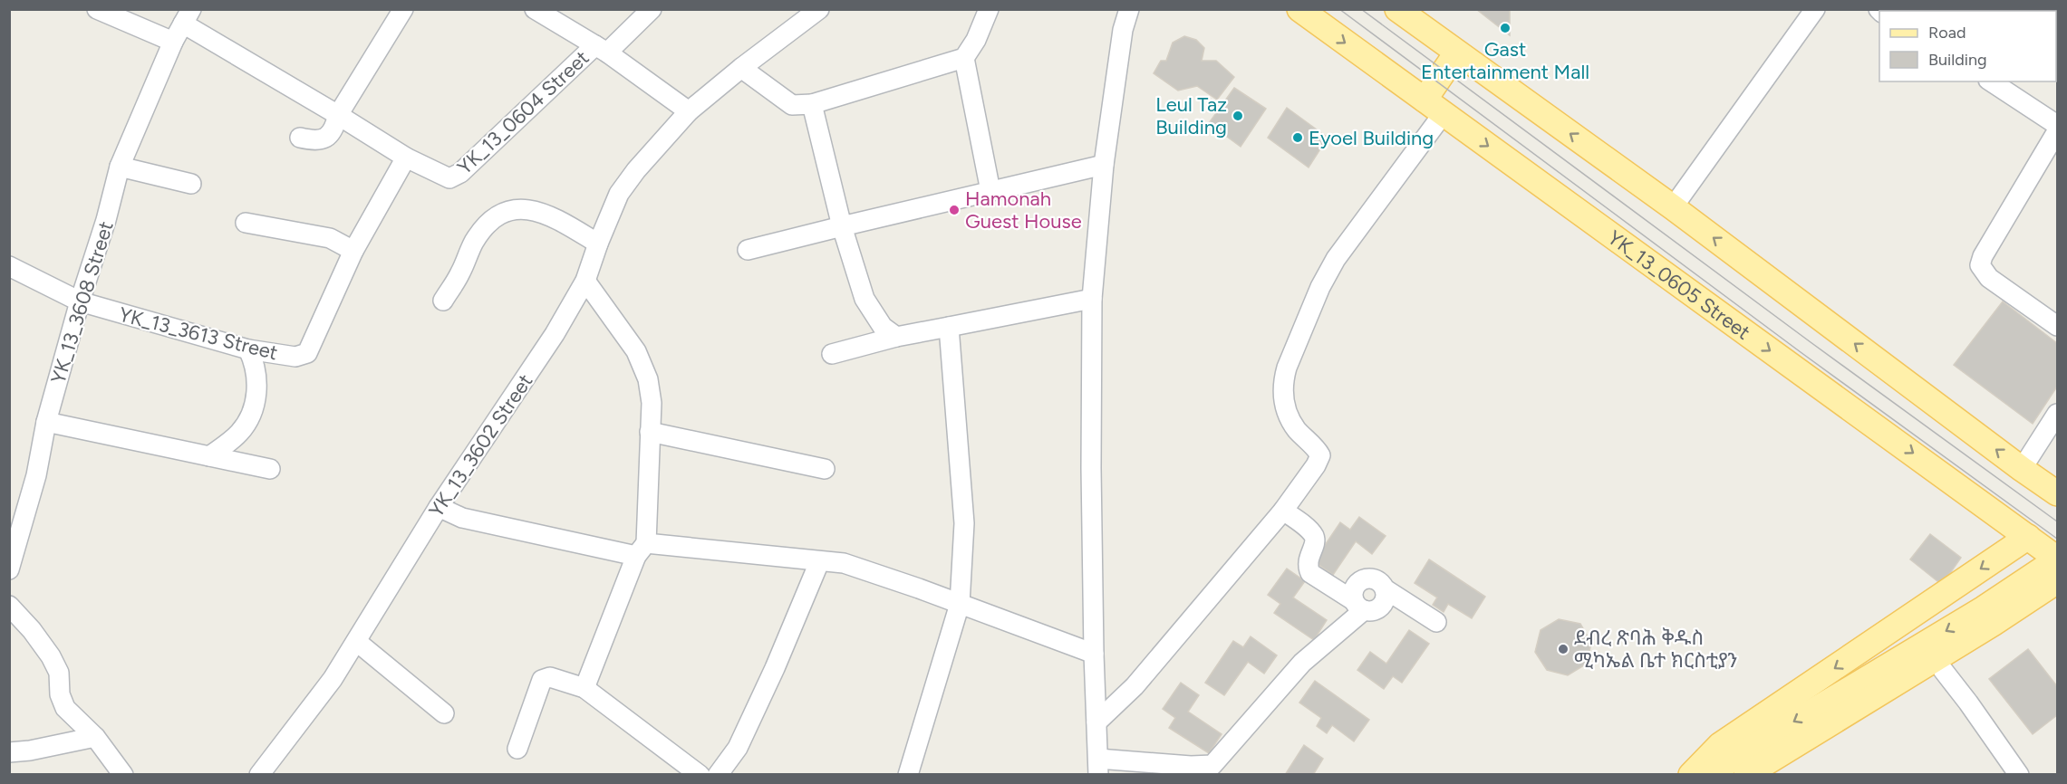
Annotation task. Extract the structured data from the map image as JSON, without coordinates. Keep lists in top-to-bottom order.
{
  "streets": {
    "main road": ["YK_13_0605 Street"],
    "street": [
      "YK_13_0604 Street",
      "YK_13_3608 Street",
      "YK_13_3613 Street",
      "YK_13_3602 Street"
    ]
  },
  "crossings": [
    ["YK_13_0604 Street", "YK_13_3613 Street"],
    ["YK_13_3608 Street", "YK_13_3613 Street"]
  ],
  "places": [
    "Gast Entertainment Mall",
    "Leul Taz Building",
    "Eyoel Building",
    "Hamonah Guest House",
    "ደብረ ጽባሕ ቅዱስ ሚካኤል ቤተ ክርስቲያን"
  ],
  "legend": ["Road", "Building"]
}
